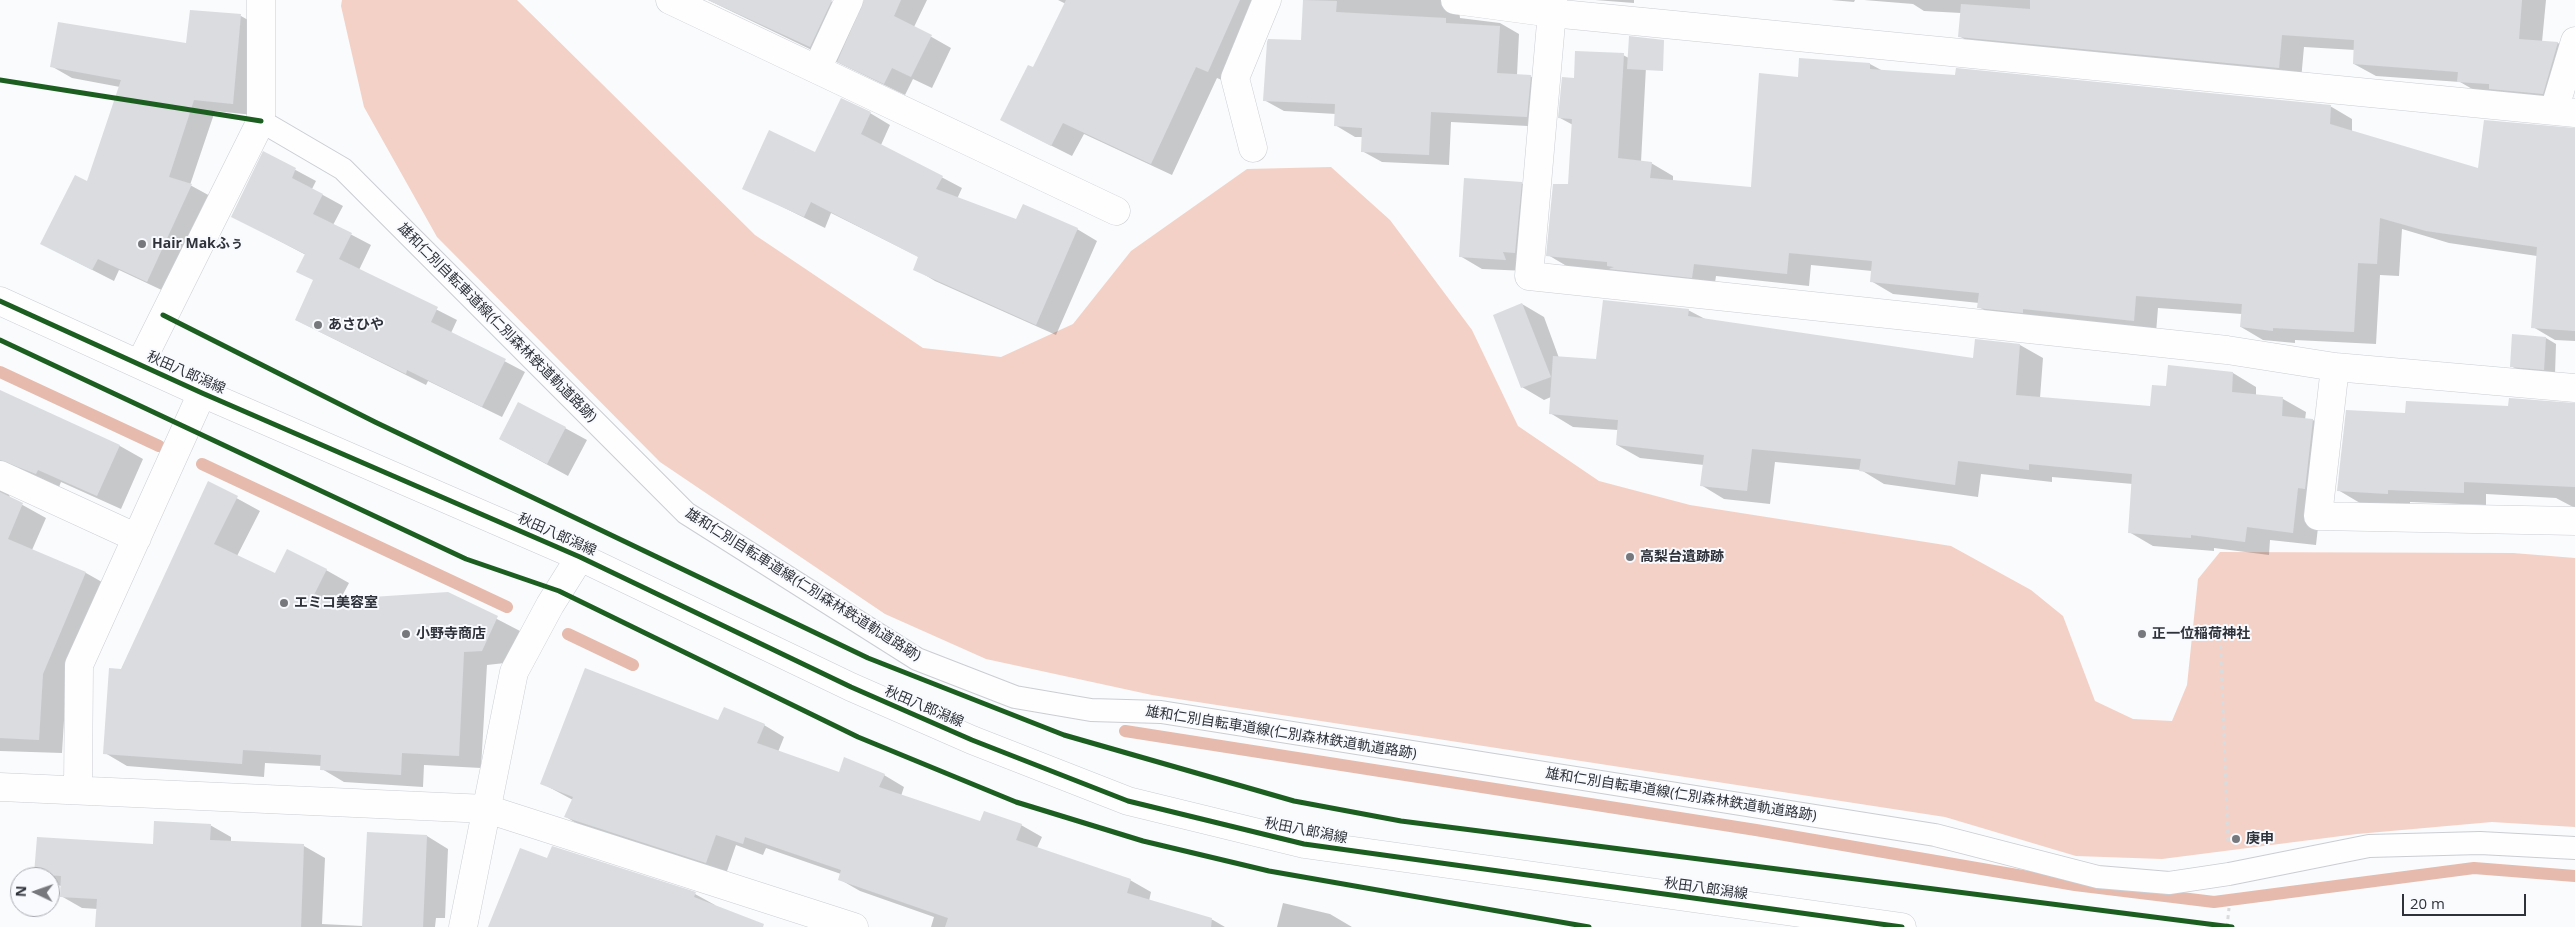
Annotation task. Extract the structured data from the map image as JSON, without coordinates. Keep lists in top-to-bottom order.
{
  "streets": {
    "street": ["秋田八郎潟線"],
    "lane": ["雄和仁別自転車道線(仁別森林鉄道軌道路跡)"]
  },
  "places": [
    "Hair Makふぅ",
    "あさひや",
    "高梨台遺跡跡",
    "エミコ美容室",
    "小野寺商店",
    "正一位稲荷神社",
    "庚申"
  ],
  "scale_bar": "20 m",
  "north": "left"
}
